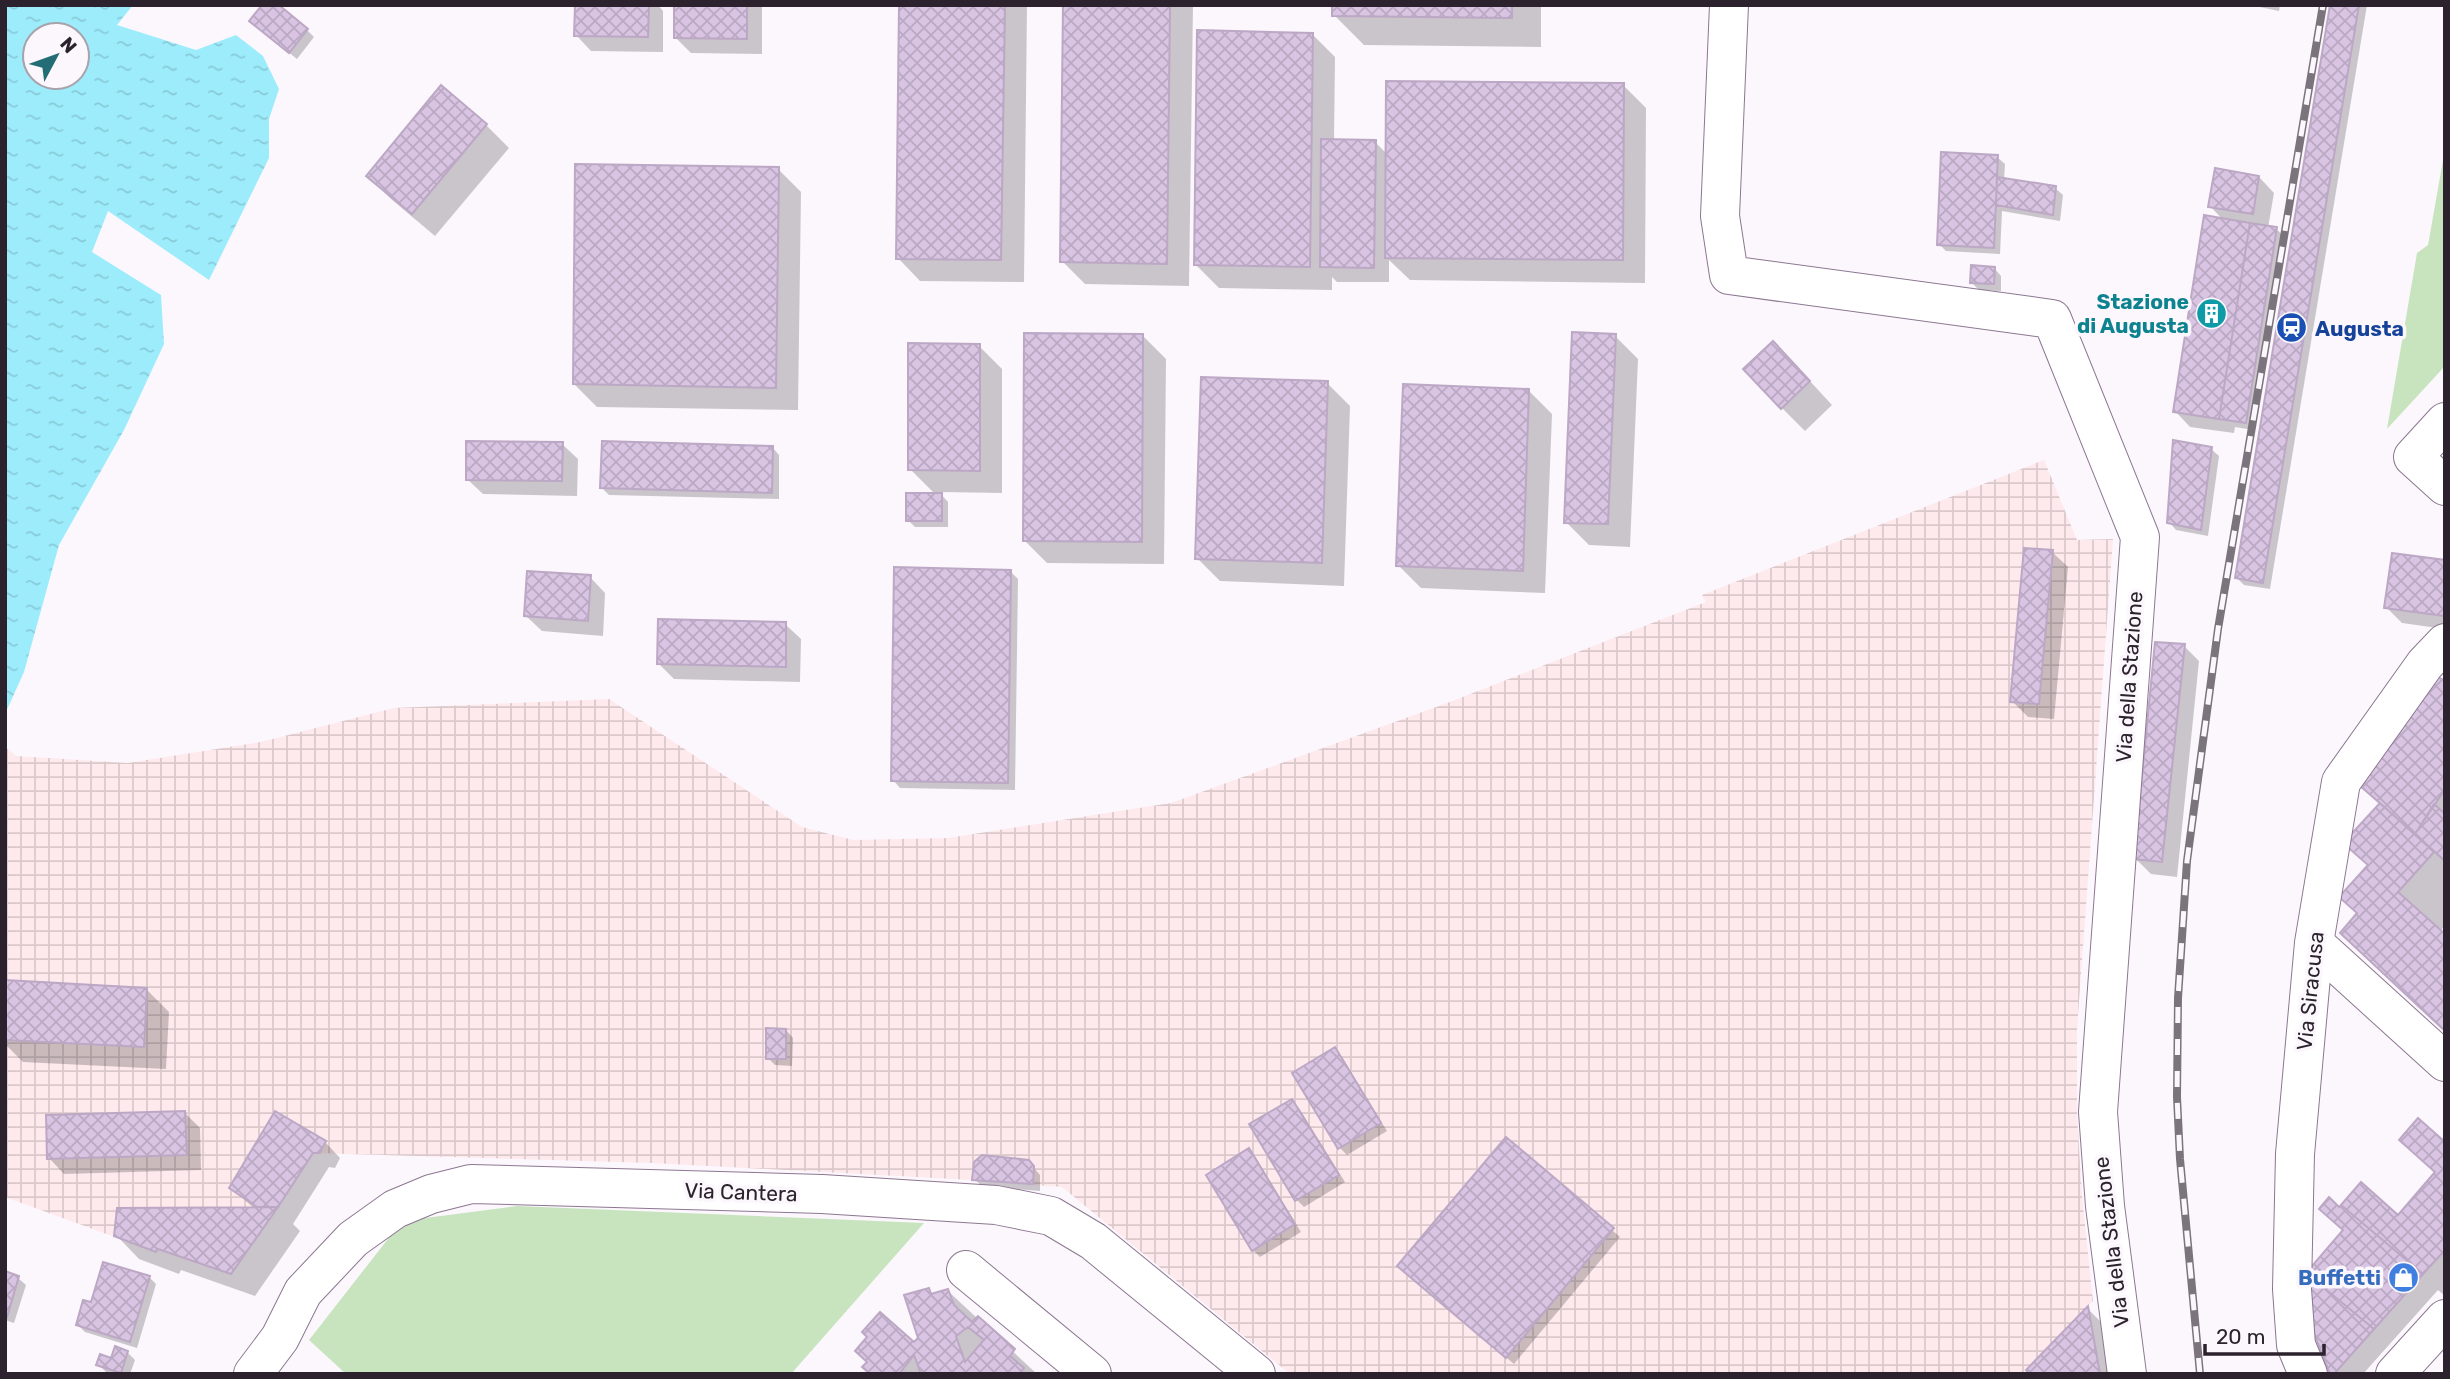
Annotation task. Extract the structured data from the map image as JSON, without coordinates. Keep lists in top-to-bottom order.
{
  "streets": {
    "street": ["Via della Stazione", "Via Siracusa", "Via Cantera"]
  },
  "places": {
    "building": ["Stazione di Augusta"],
    "station": ["Augusta"],
    "shop": ["Buffetti"]
  },
  "scale_bar": "20 m",
  "north": "top right"
}
